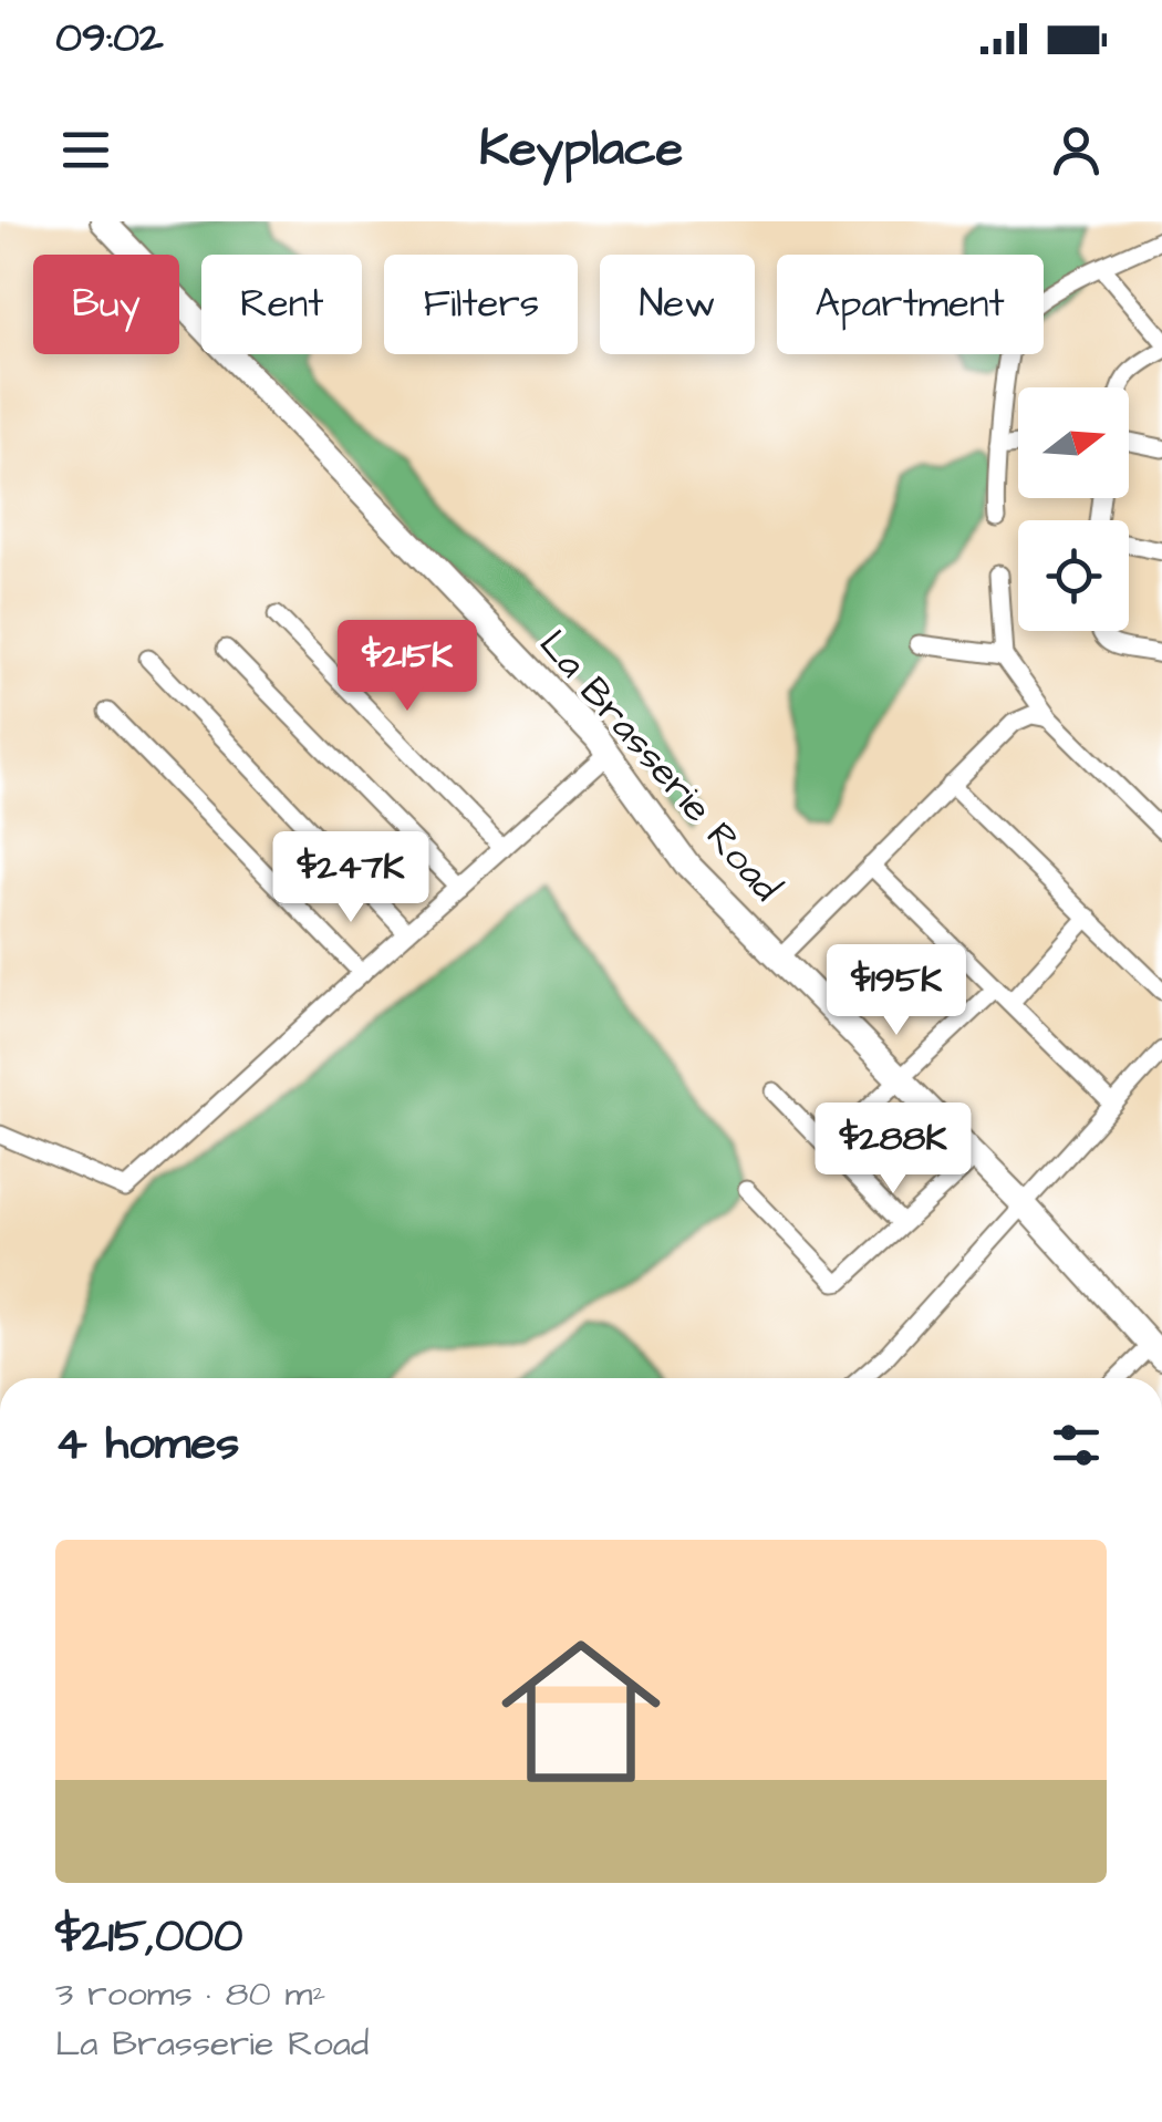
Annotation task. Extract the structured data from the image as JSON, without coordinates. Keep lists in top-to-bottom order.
{
  "streets": {
    "main road": ["La Brasserie Road"]
  },
  "north": "right",
  "page": {
    "status": "09:02",
    "header": "Keyplace",
    "chip": [
      "Buy",
      "Rent",
      "Filters",
      "New",
      "Apartment"
    ],
    "price": [
      "$215K",
      "$247K",
      "$195K",
      "$288K"
    ],
    "heading": "4 homes",
    "list": [
      {
        "name": "$215,000",
        "note": "3 rooms · 80 m² · La Brasserie Road"
      }
    ]
  }
}
